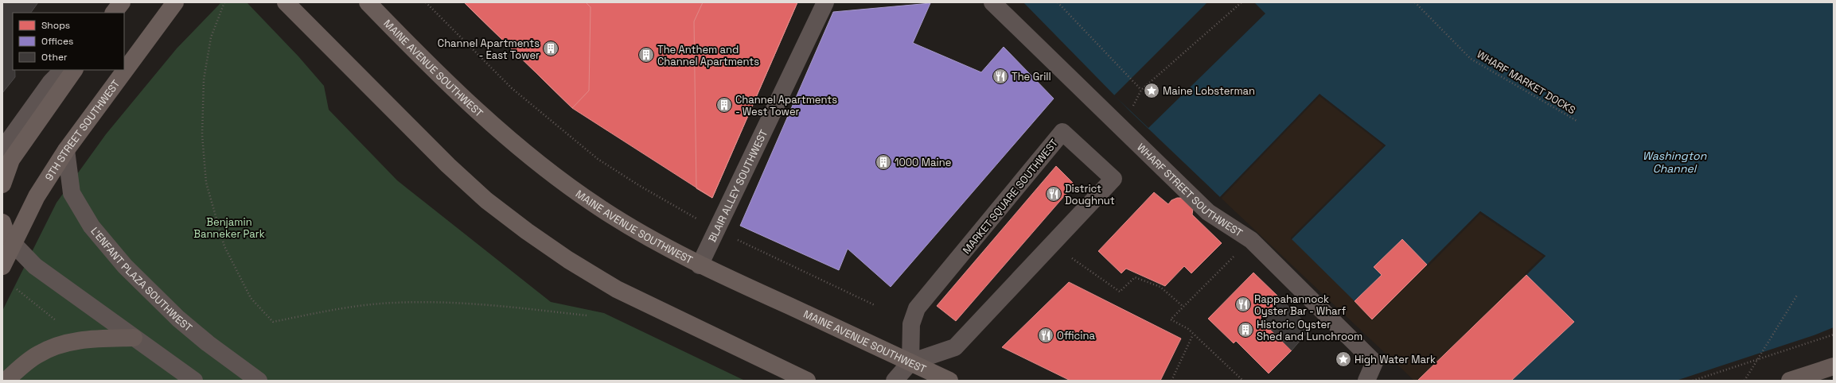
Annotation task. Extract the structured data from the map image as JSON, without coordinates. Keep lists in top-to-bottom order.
{
  "streets": {
    "main road": ["MAINE AVENUE SOUTHWEST", "9TH STREET SOUTHWEST"],
    "street": [
      "BLAIR ALLEY SOUTHWEST",
      "WHARF STREET SOUTHWEST",
      "MARKET SQUARE SOUTHWEST",
      "L'ENFANT PLAZA SOUTHWEST"
    ],
    "path": ["WHARF MARKET DOCKS"]
  },
  "crossings": [
    ["MAINE AVENUE SOUTHWEST", "BLAIR ALLEY SOUTHWEST"],
    ["MAINE AVENUE SOUTHWEST", "MARKET SQUARE SOUTHWEST"],
    ["9TH STREET SOUTHWEST", "L'ENFANT PLAZA SOUTHWEST"]
  ],
  "water": ["Washington Channel"],
  "parks": ["Benjamin Banneker Park"],
  "places": {
    "building": [
      "Channel Apartments - East Tower",
      "The Anthem and Channel Apartments",
      "Channel Apartments - West Tower",
      "1000 Maine",
      "Historic Oyster Shed and Lunchroom"
    ],
    "restaurant": [
      "The Grill",
      "District Doughnut",
      "Rappahannock Oyster Bar - Wharf",
      "Officina"
    ],
    "place": ["Maine Lobsterman", "High Water Mark"]
  },
  "legend": ["Shops", "Offices", "Other"]
}
